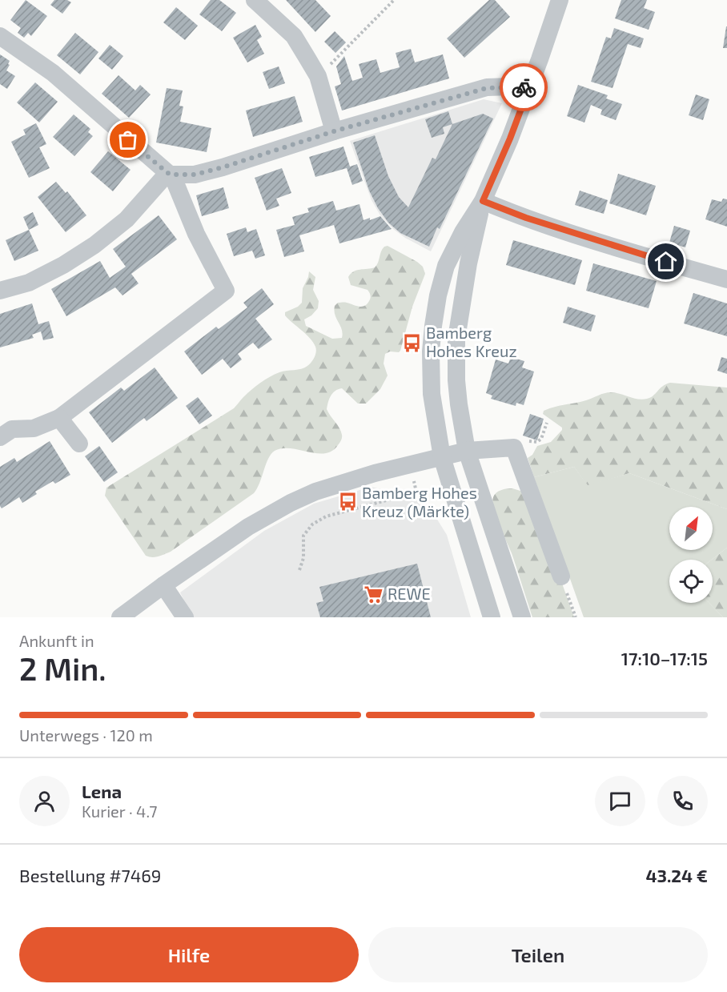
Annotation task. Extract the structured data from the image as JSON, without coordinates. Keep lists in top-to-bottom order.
{
  "places": {
    "bus stop": ["Bamberg Hohes Kreuz", "Bamberg Hohes Kreuz (Märkte)"],
    "supermarket": ["REWE"]
  },
  "north": "top right",
  "page": {
    "heading": ["2 Min.", "Ankunft in", "17:10–17:15"],
    "panel": [
      "Lena",
      "Kurier · 4.7",
      "Bestellung #7469",
      "43.24 €"
    ],
    "bar": "Unterwegs · 120 m",
    "buttons": ["Hilfe", "Teilen"]
  }
}
